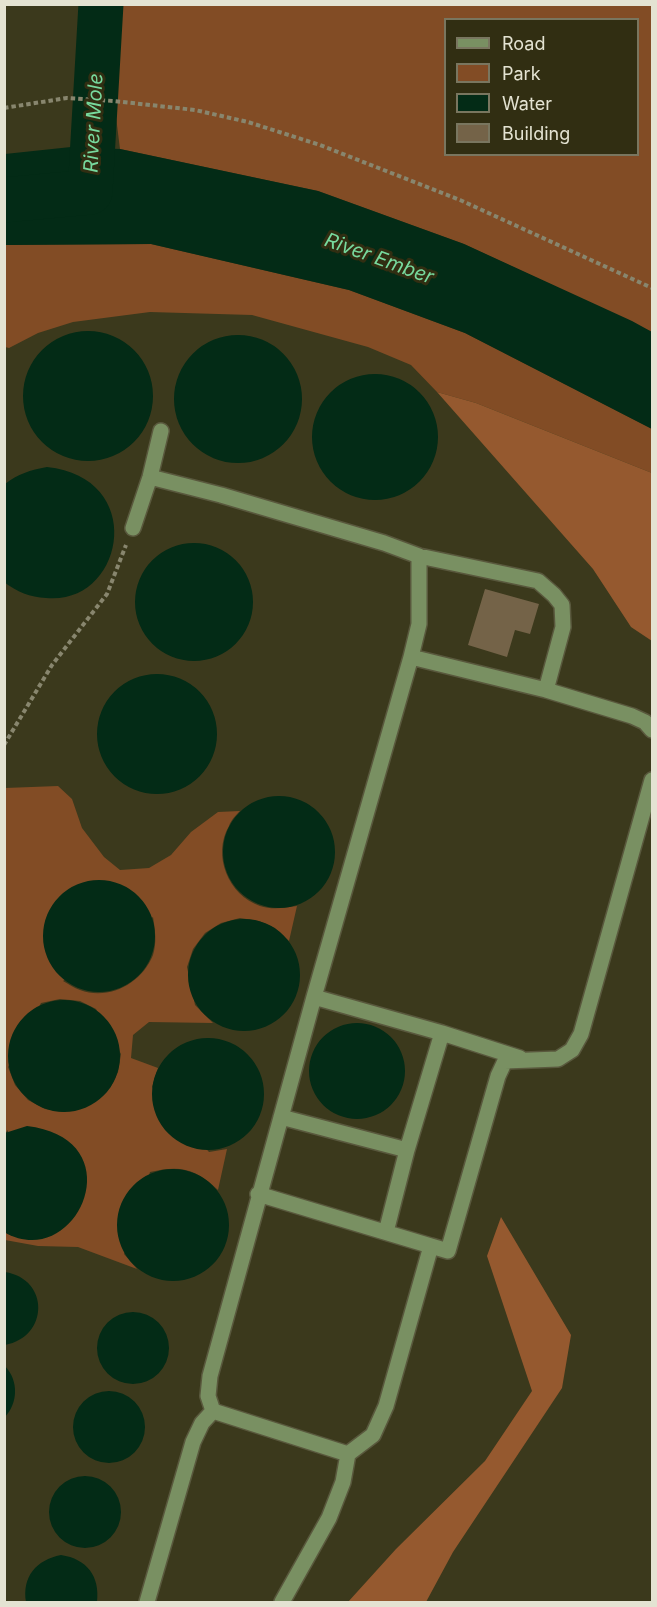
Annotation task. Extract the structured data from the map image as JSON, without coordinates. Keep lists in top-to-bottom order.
{
  "water": ["River Mole", "River Ember"],
  "legend": [
    "Road",
    "Park",
    "Water",
    "Building"
  ]
}
